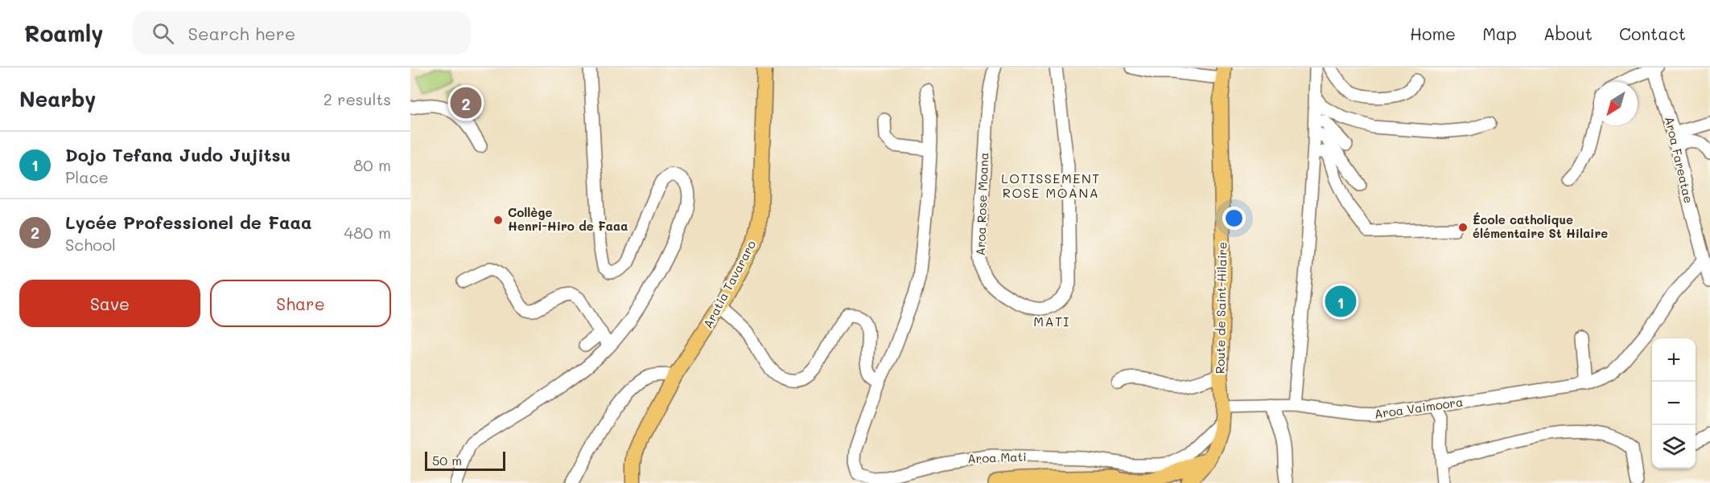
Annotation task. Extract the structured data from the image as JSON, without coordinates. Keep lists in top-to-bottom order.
{
  "streets": {
    "main road": ["Aratia Tavararo", "Route de Saint-Hilaire"],
    "street": [
      "Aroa Fareatae",
      "Aroa Rose Moana",
      "Aroa Vaimoora",
      "Aroa Mati"
    ]
  },
  "crossings": [
    ["Aroa Fareatae", "Aroa Vaimoora"],
    ["Route de Saint-Hilaire", "Aroa Vaimoora"],
    ["Route de Saint-Hilaire", "Aroa Mati"]
  ],
  "districts": ["LOTISSEMENT ROSE MOANA", "MATI"],
  "places": ["Collège Henri-Hiro de Faaa", "École catholique élémentaire St Hilaire"],
  "scale_bar": "50 m",
  "north": "bottom left",
  "page": {
    "header": "Roamly",
    "search": "Search here",
    "nav": [
      "Home",
      "Map",
      "About",
      "Contact"
    ],
    "heading": ["Nearby", "2 results"],
    "pins": ["2", "1"],
    "list": [
      {
        "mark": "1",
        "name": "Dojo Tefana Judo Jujitsu",
        "note": "Place",
        "value": "80 m"
      },
      {
        "mark": "2",
        "name": "Lycée Professionel de Faaa",
        "note": "School",
        "value": "480 m"
      }
    ],
    "buttons": ["Save", "Share"],
    "map_buttons": ["+", "−"],
    "scale": "50 m"
  }
}
